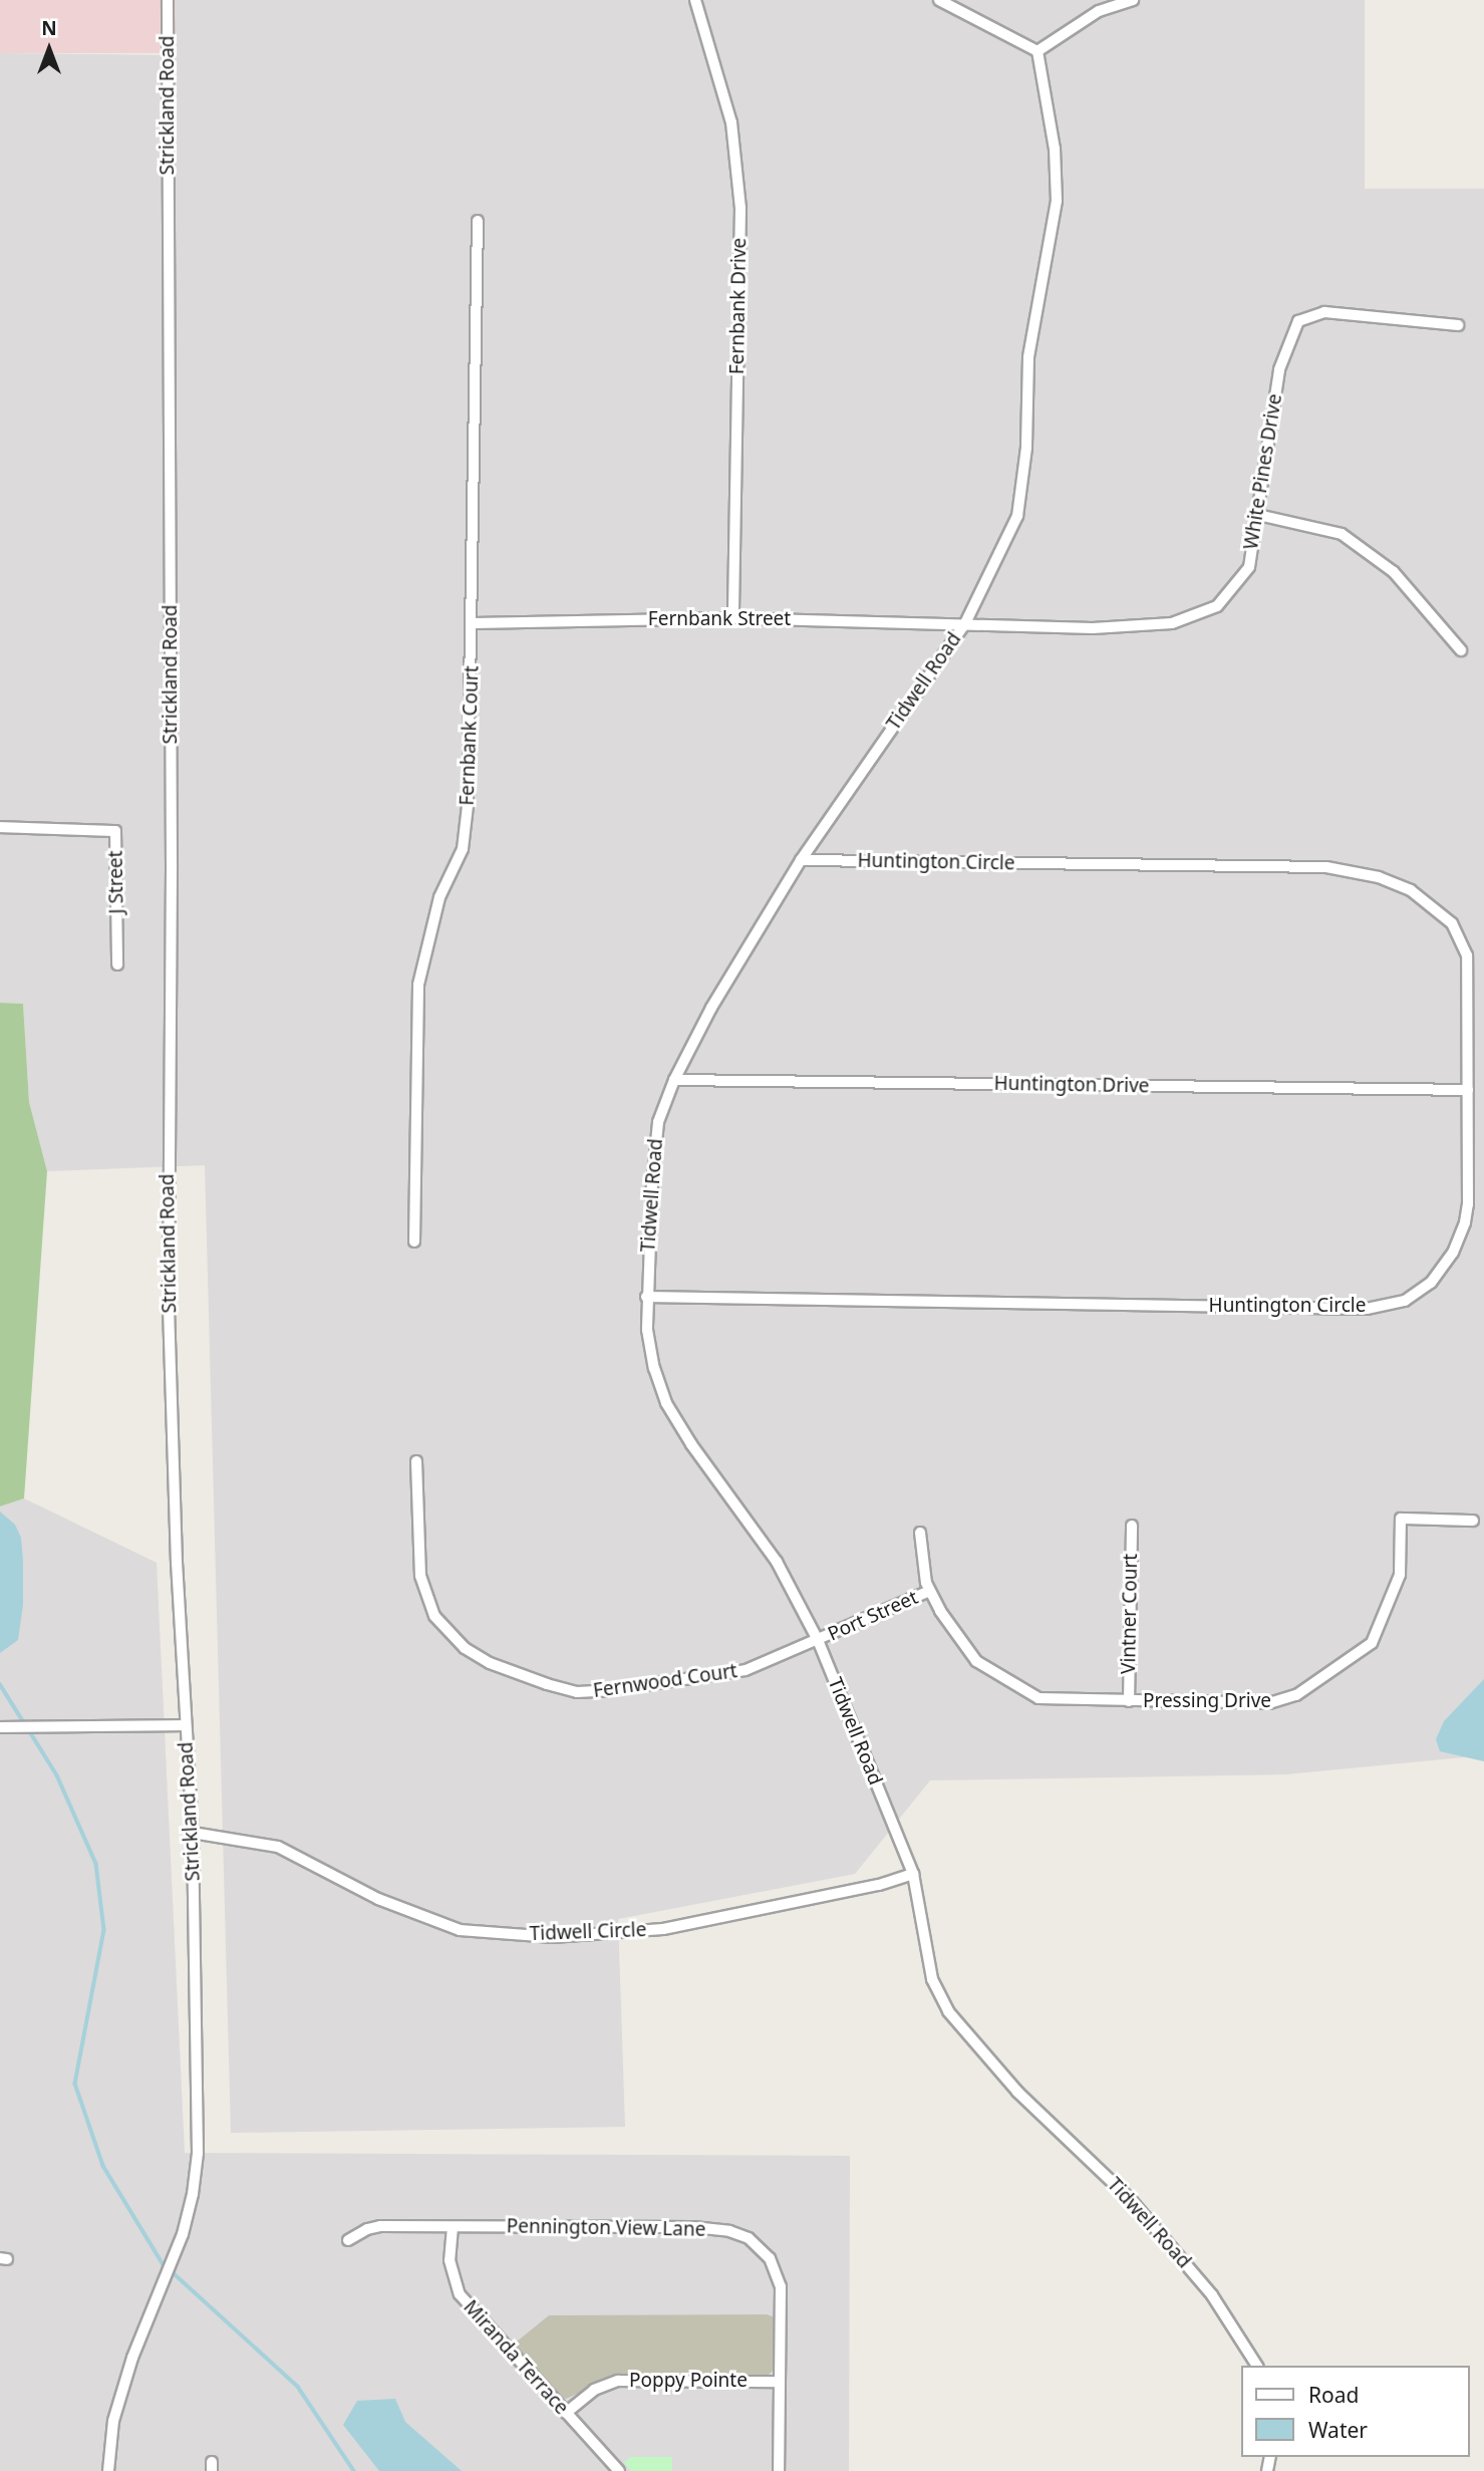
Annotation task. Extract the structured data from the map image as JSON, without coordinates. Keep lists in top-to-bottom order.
{
  "streets": {
    "street": [
      "Strickland Road",
      "Fernbank Drive",
      "White Pines Drive",
      "Fernbank Street",
      "Tidwell Road",
      "Fernbank Court",
      "Huntington Circle",
      "J Street",
      "Huntington Drive",
      "Vintner Court",
      "Port Street",
      "Fernwood Court",
      "Pressing Drive",
      "Tidwell Circle",
      "Pennington View Lane",
      "Miranda Terrace",
      "Poppy Pointe"
    ]
  },
  "crossings": [
    ["Strickland Road", "Tidwell Circle"],
    ["Fernbank Drive", "Fernbank Street"],
    ["White Pines Drive", "Fernbank Street"],
    ["White Pines Drive", "Tidwell Road"],
    ["Fernbank Street", "Tidwell Road"],
    ["Fernbank Street", "Fernbank Court"],
    ["Tidwell Road", "Huntington Circle"],
    ["Tidwell Road", "Huntington Drive"],
    ["Tidwell Road", "Port Street"],
    ["Tidwell Road", "Fernwood Court"],
    ["Tidwell Road", "Tidwell Circle"],
    ["Huntington Circle", "Huntington Drive"],
    ["Vintner Court", "Pressing Drive"],
    ["Port Street", "Fernwood Court"],
    ["Port Street", "Pressing Drive"],
    ["Pennington View Lane", "Miranda Terrace"],
    ["Pennington View Lane", "Poppy Pointe"],
    ["Miranda Terrace", "Poppy Pointe"]
  ],
  "legend": ["Road", "Water"],
  "north": "top"
}
